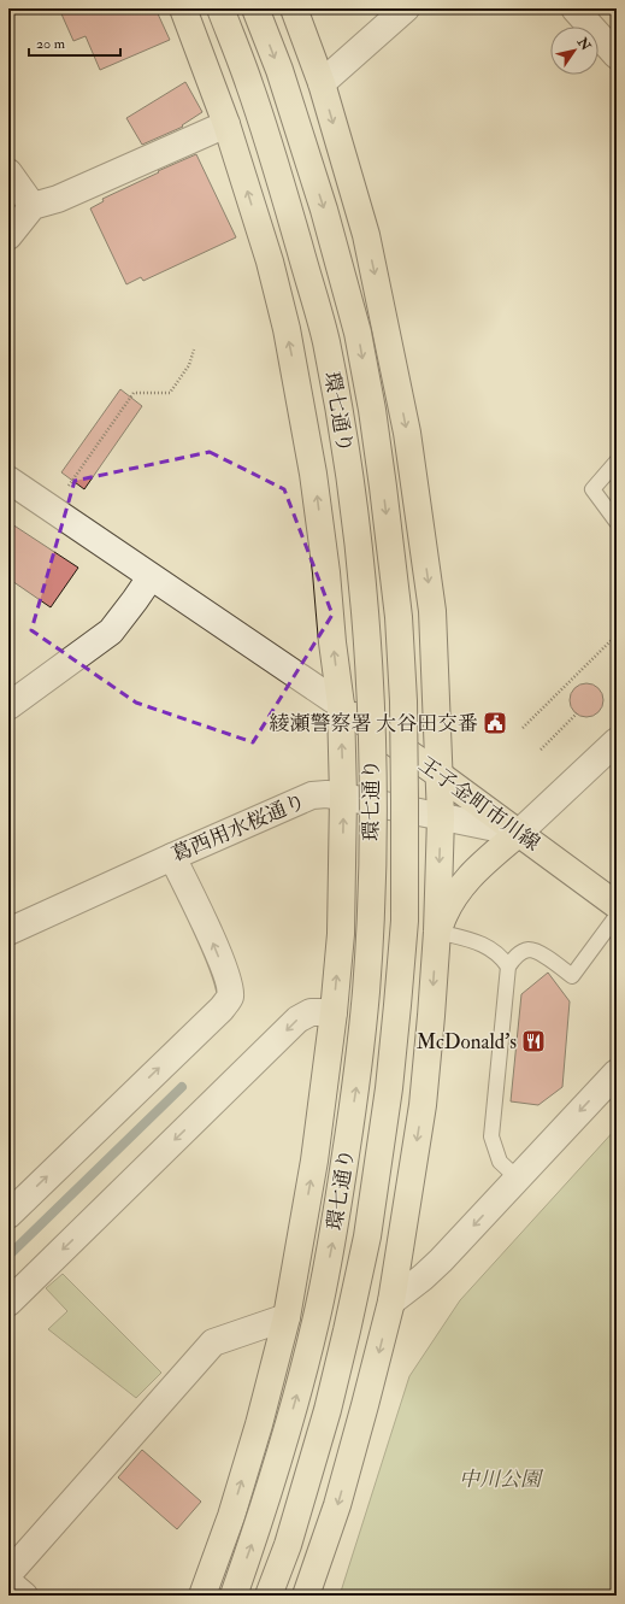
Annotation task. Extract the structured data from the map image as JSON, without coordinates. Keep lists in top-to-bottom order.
{
  "streets": {
    "main road": ["環七通り", "王子金町市川線"],
    "street": ["葛西用水桜通り"]
  },
  "crossings": [
    ["王子金町市川線", "葛西用水桜通り"]
  ],
  "parks": ["中川公園"],
  "places": {
    "public building": ["綾瀬警察署 大谷田交番"],
    "restaurant": ["McDonald's"]
  },
  "scale_bar": "20 m",
  "north": "top right"
}
